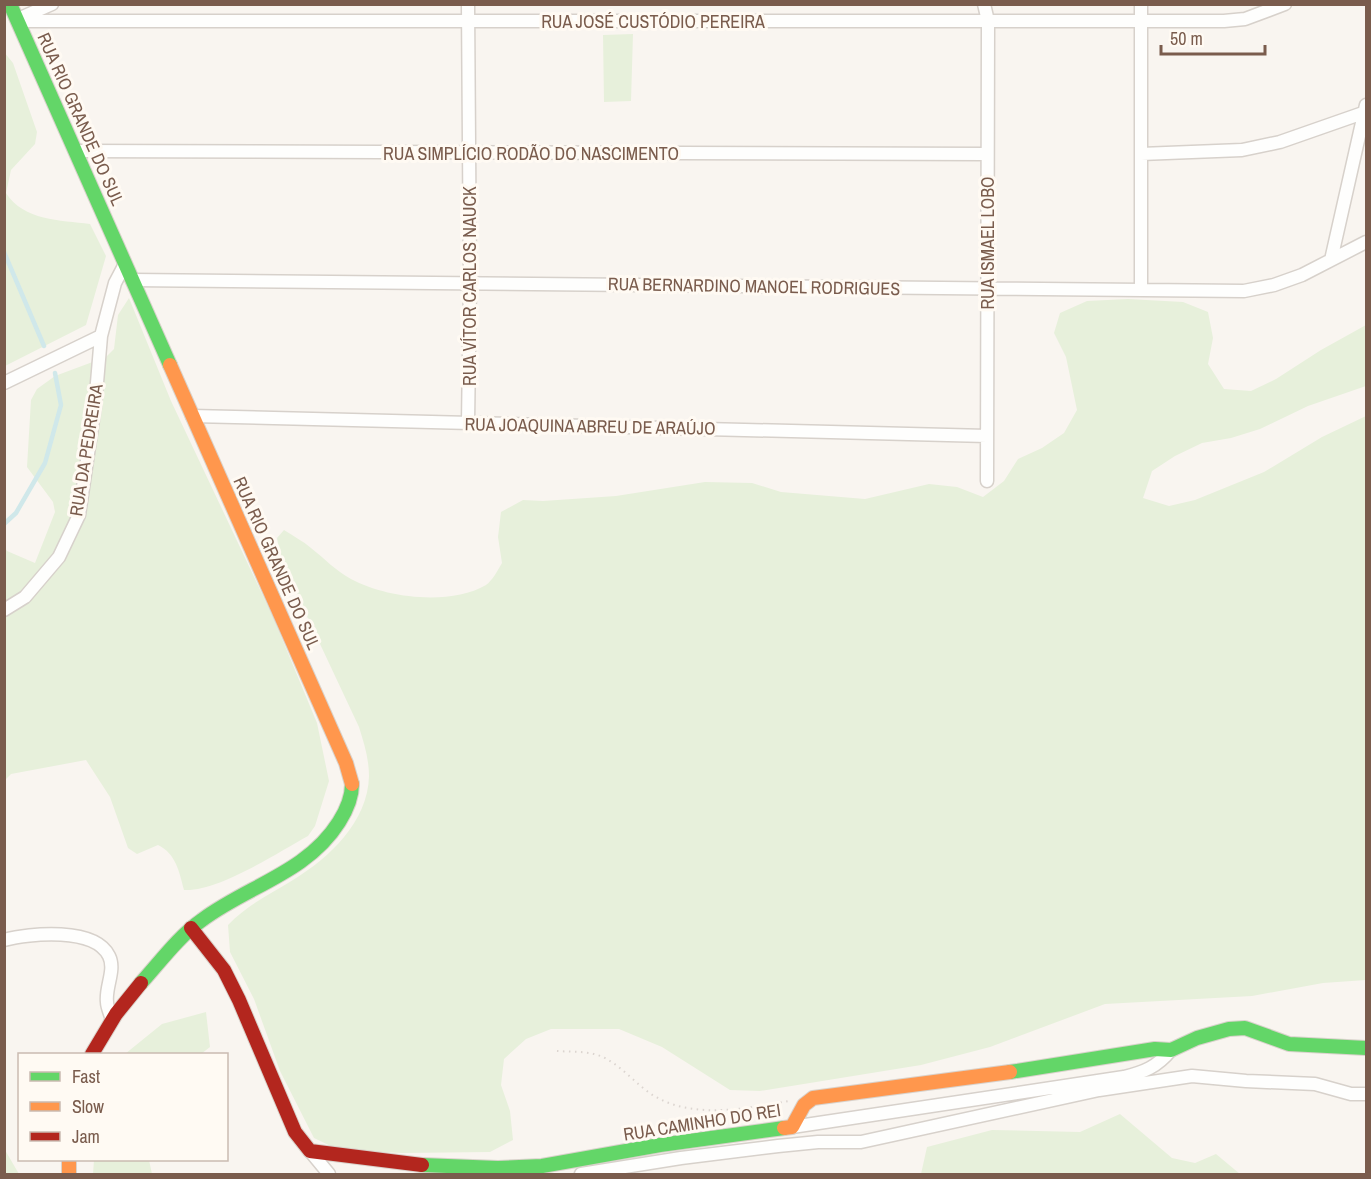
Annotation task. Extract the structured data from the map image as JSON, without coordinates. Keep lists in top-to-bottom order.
{
  "streets": {
    "street": [
      "RUA JOSÉ CUSTÓDIO PEREIRA",
      "RUA RIO GRANDE DO SUL",
      "RUA SIMPLÍCIO RODÃO DO NASCIMENTO",
      "RUA ISMAEL LOBO",
      "RUA VÍTOR CARLOS NAUCK",
      "RUA BERNARDINO MANOEL RODRIGUES",
      "RUA JOAQUINA ABREU DE ARAÚJO",
      "RUA DA PEDREIRA",
      "RUA CAMINHO DO REI"
    ]
  },
  "crossings": [
    ["RUA JOSÉ CUSTÓDIO PEREIRA", "RUA RIO GRANDE DO SUL"],
    ["RUA JOSÉ CUSTÓDIO PEREIRA", "RUA ISMAEL LOBO"],
    ["RUA JOSÉ CUSTÓDIO PEREIRA", "RUA VÍTOR CARLOS NAUCK"],
    ["RUA RIO GRANDE DO SUL", "RUA SIMPLÍCIO RODÃO DO NASCIMENTO"],
    ["RUA RIO GRANDE DO SUL", "RUA BERNARDINO MANOEL RODRIGUES"],
    ["RUA RIO GRANDE DO SUL", "RUA JOAQUINA ABREU DE ARAÚJO"],
    ["RUA RIO GRANDE DO SUL", "RUA DA PEDREIRA"],
    ["RUA SIMPLÍCIO RODÃO DO NASCIMENTO", "RUA ISMAEL LOBO"],
    ["RUA SIMPLÍCIO RODÃO DO NASCIMENTO", "RUA VÍTOR CARLOS NAUCK"],
    ["RUA ISMAEL LOBO", "RUA BERNARDINO MANOEL RODRIGUES"],
    ["RUA ISMAEL LOBO", "RUA JOAQUINA ABREU DE ARAÚJO"],
    ["RUA VÍTOR CARLOS NAUCK", "RUA BERNARDINO MANOEL RODRIGUES"],
    ["RUA VÍTOR CARLOS NAUCK", "RUA JOAQUINA ABREU DE ARAÚJO"]
  ],
  "legend": ["Fast", "Slow", "Jam"],
  "scale_bar": "50 m"
}
